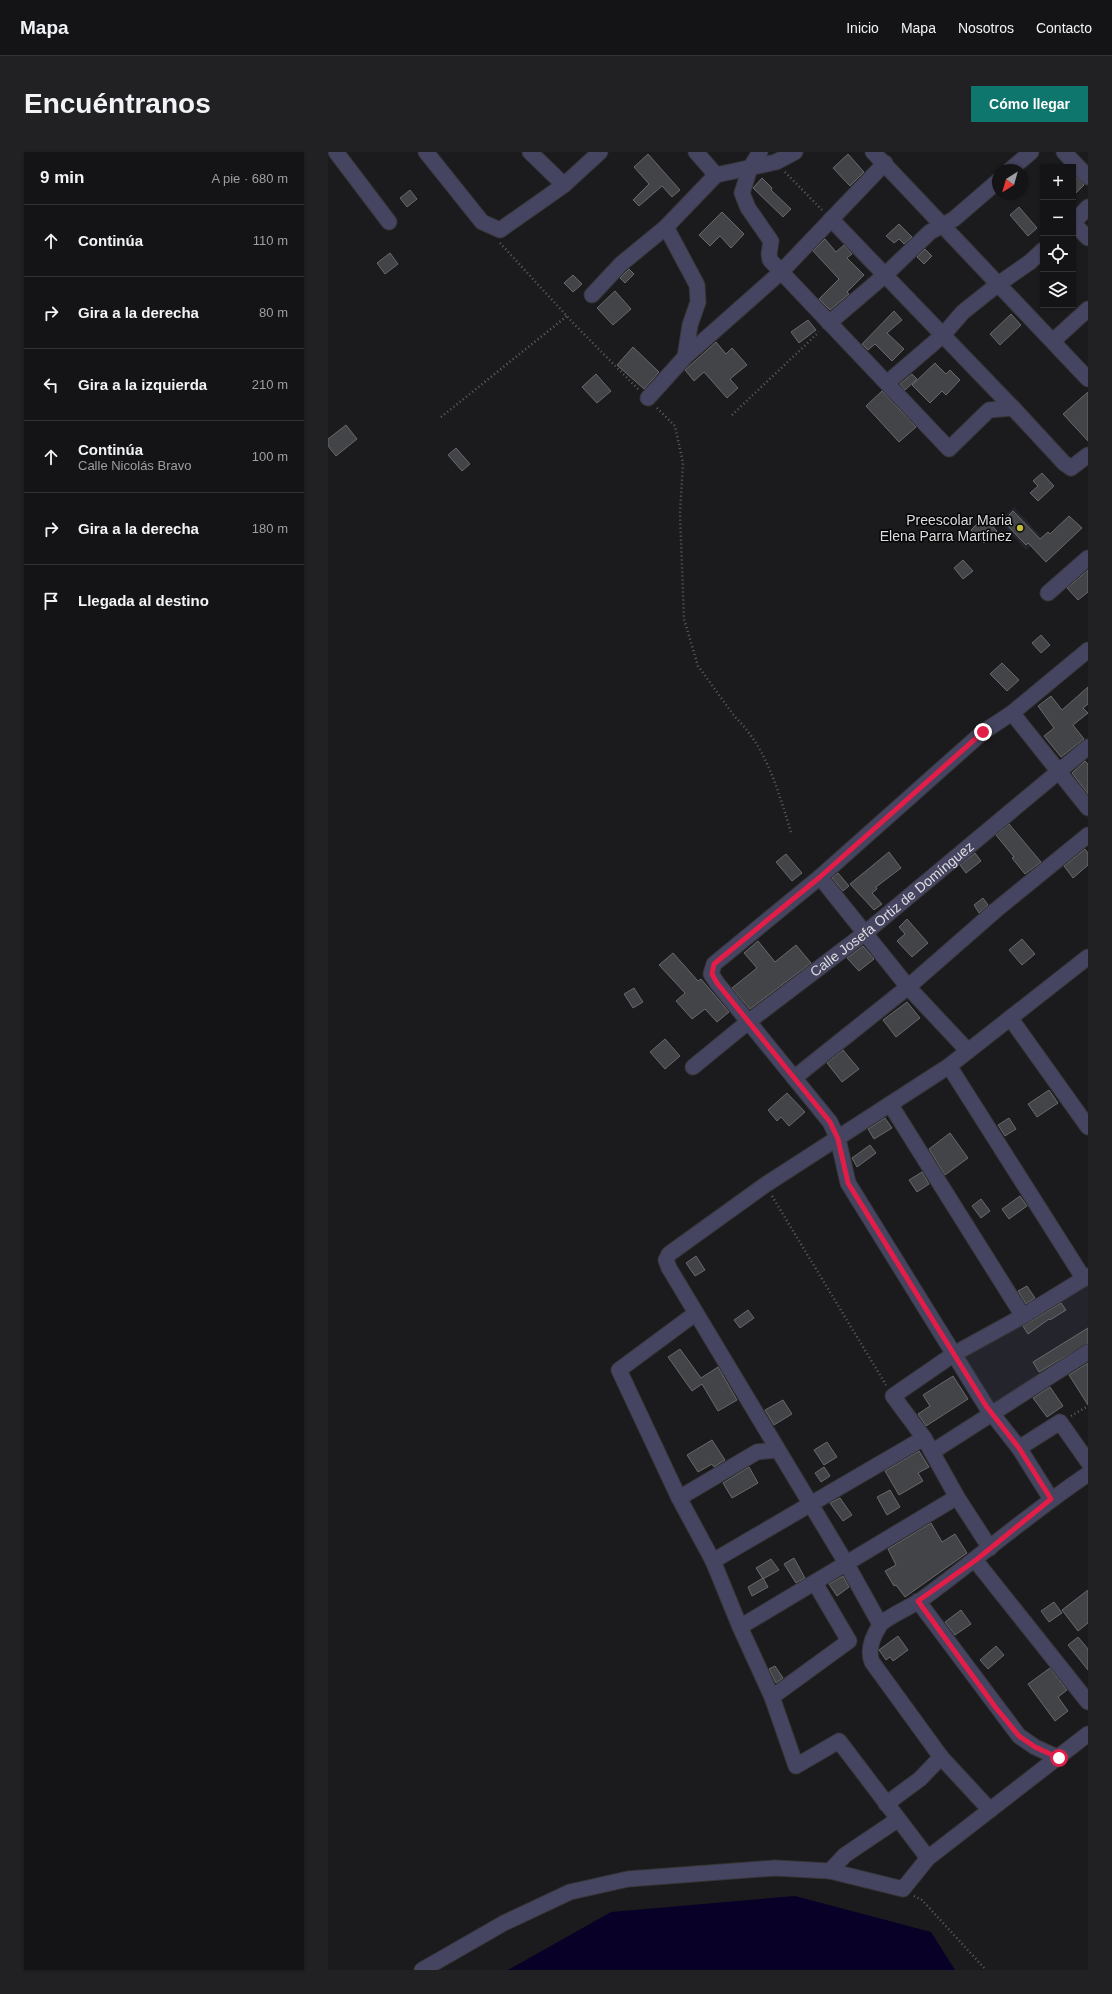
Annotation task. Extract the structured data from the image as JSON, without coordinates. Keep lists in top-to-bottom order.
{
  "streets": {
    "street": ["Calle Josefa Ortiz de Domínguez"]
  },
  "places": ["Preescolar Maria Elena Parra Martínez"],
  "north": "bottom left",
  "page": {
    "header": "Mapa",
    "nav": [
      "Inicio",
      "Mapa",
      "Nosotros",
      "Contacto"
    ],
    "buttons": "Cómo llegar",
    "title": "Encuéntranos",
    "heading": ["9 min", "A pie · 680 m"],
    "map_buttons": ["+", "−"],
    "list": [
      ["Continúa", "110 m"],
      ["Gira a la derecha", "80 m"],
      ["Gira a la izquierda", "210 m"],
      ["Continúa", "Calle Nicolás Bravo", "100 m"],
      ["Gira a la derecha", "180 m"],
      "Llegada al destino"
    ]
  }
}
